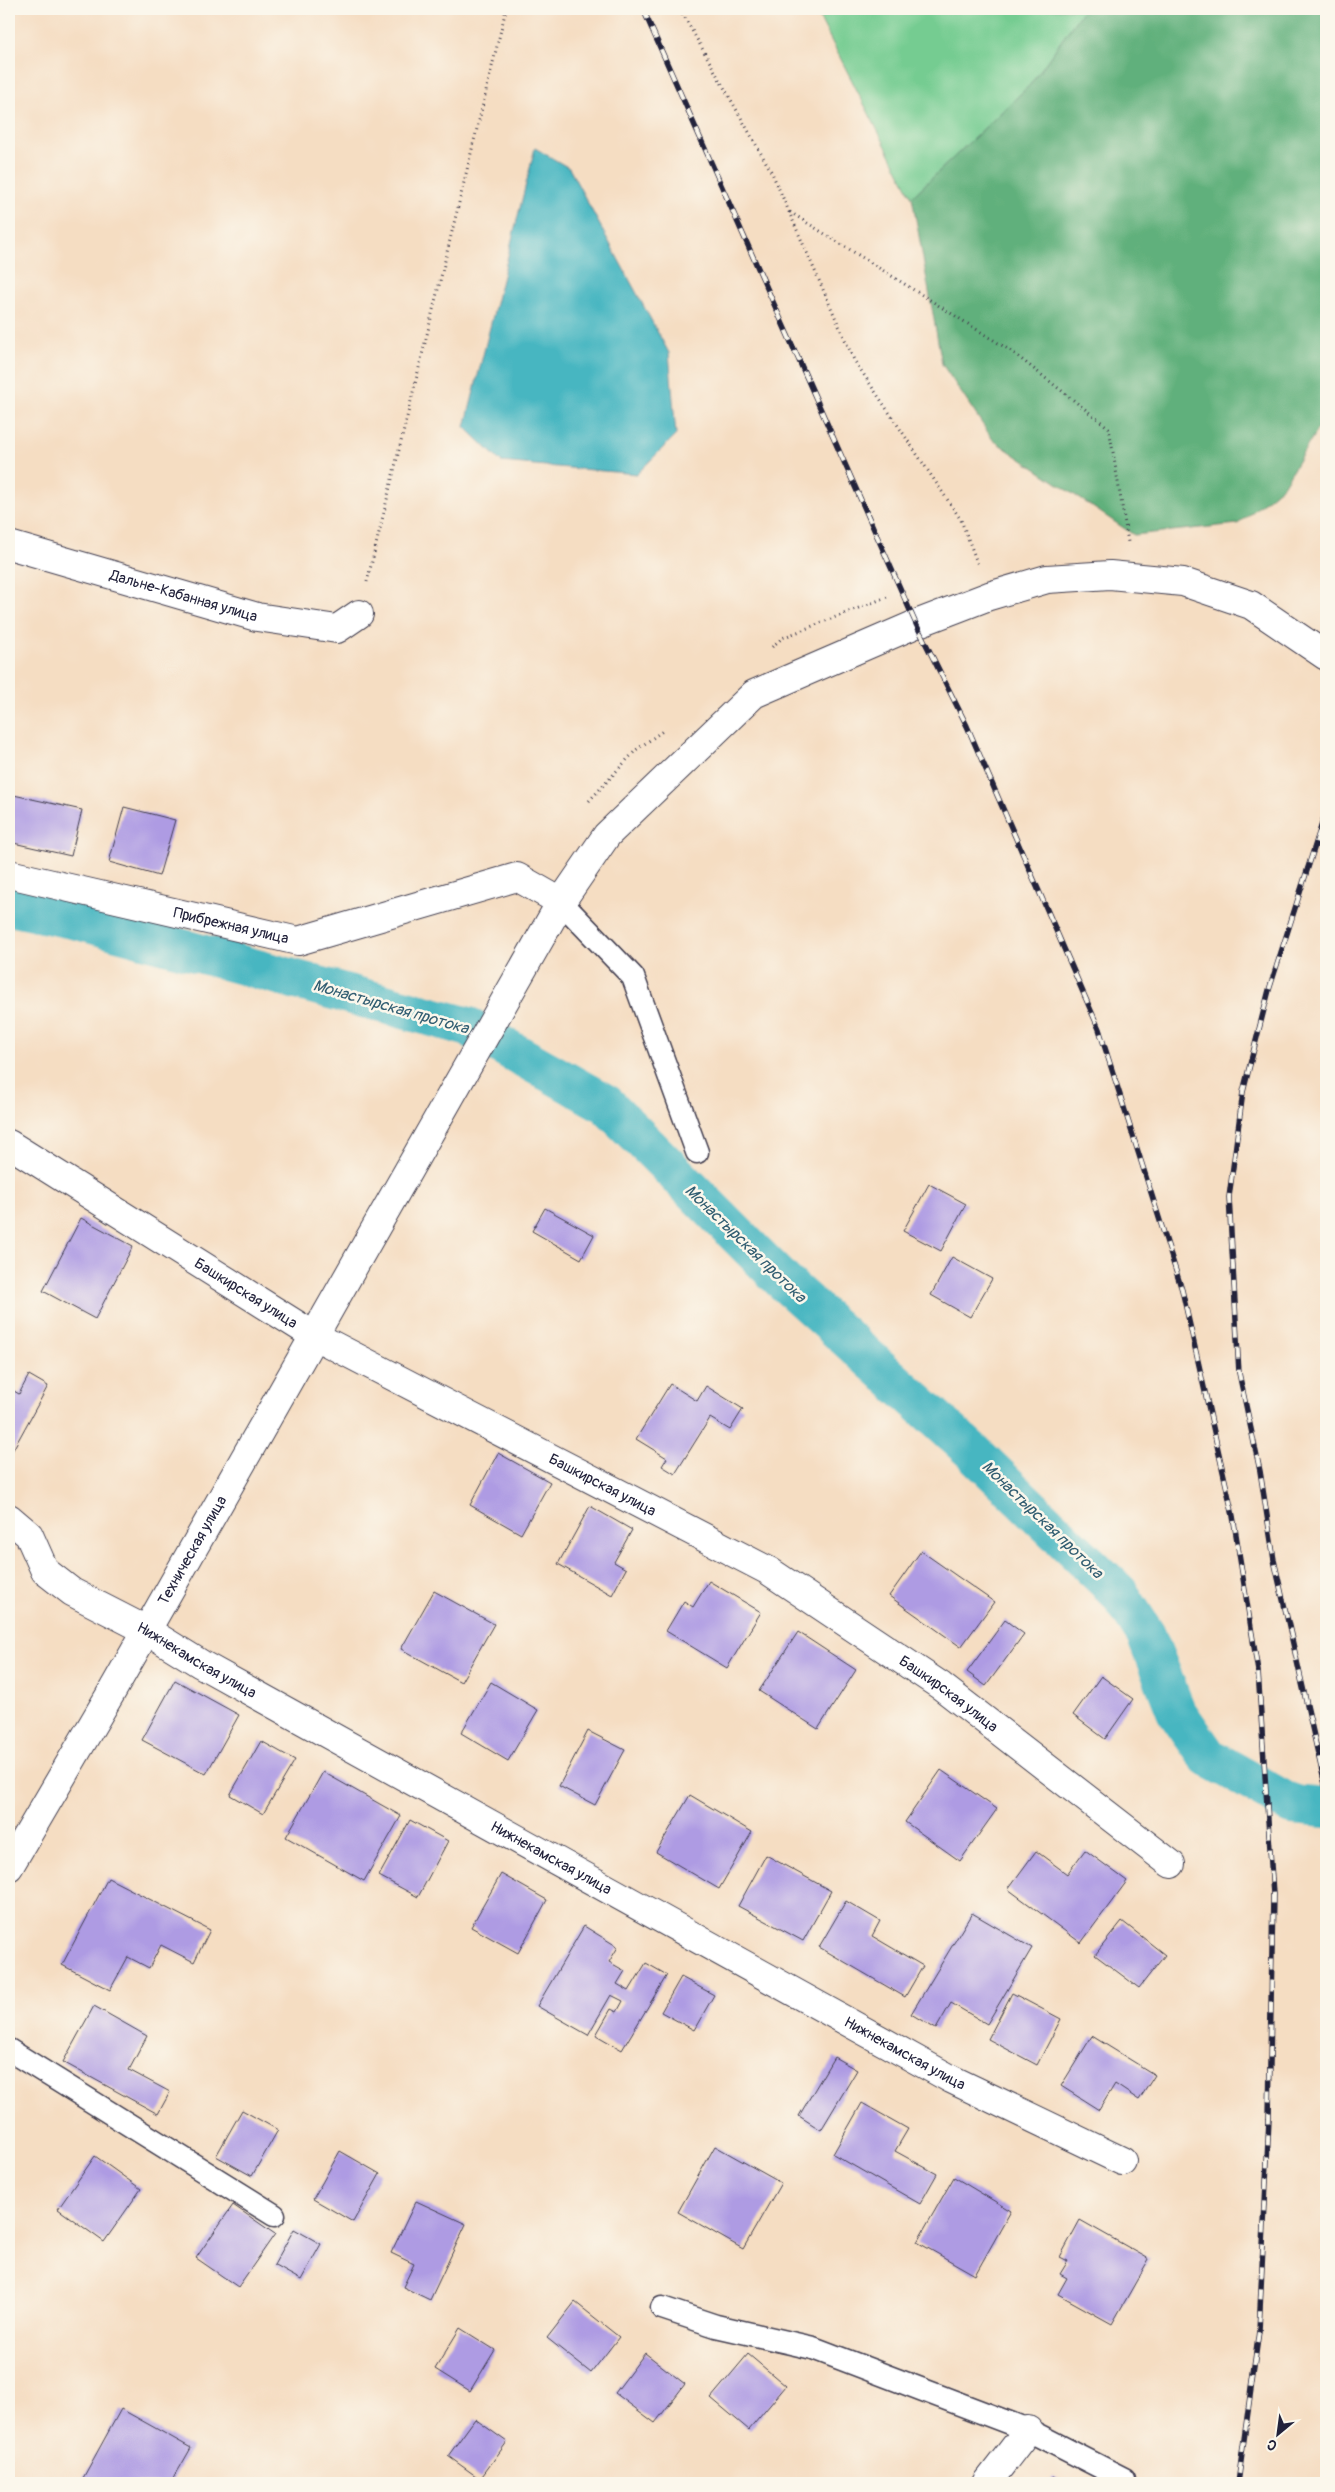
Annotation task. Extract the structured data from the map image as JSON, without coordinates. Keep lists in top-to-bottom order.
{
  "streets": {
    "street": [
      "Дальне-Кабанная улица",
      "Прибрежная улица",
      "Башкирская улица",
      "Техническая улица",
      "Нижнекамская улица"
    ]
  },
  "crossings": [
    ["Прибрежная улица", "Техническая улица"],
    ["Башкирская улица", "Техническая улица"],
    ["Техническая улица", "Нижнекамская улица"]
  ],
  "water": ["Монастырская протока"],
  "north": "bottom left"
}
